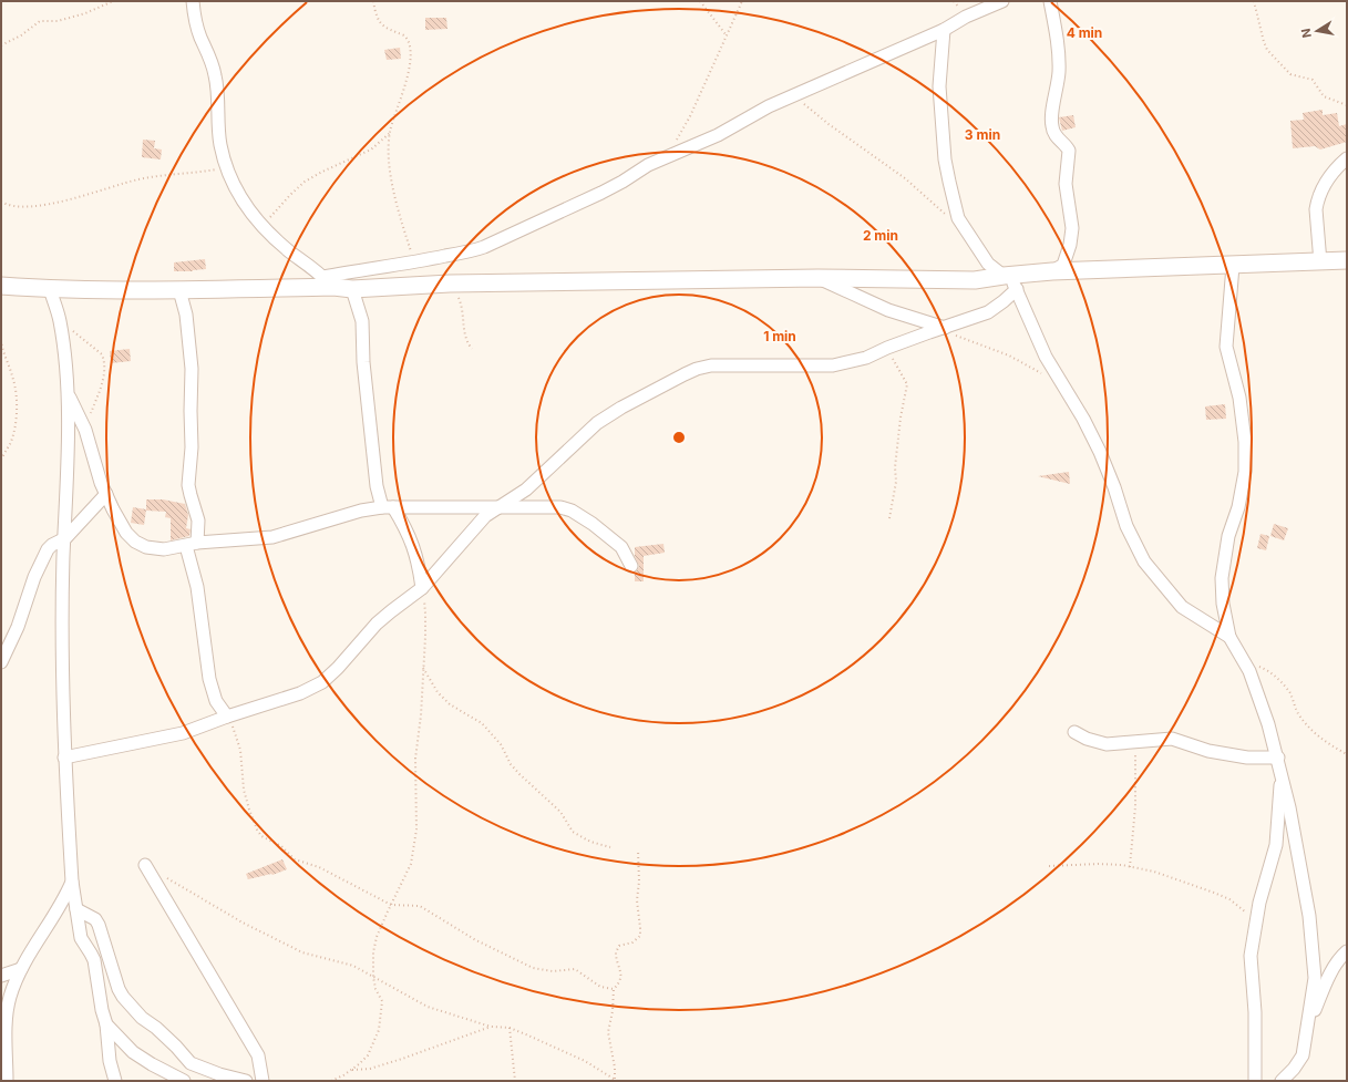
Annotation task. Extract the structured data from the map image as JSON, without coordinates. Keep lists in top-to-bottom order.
{
  "north": "left",
  "rings": [
    "4 min",
    "3 min",
    "2 min",
    "1 min"
  ]
}
